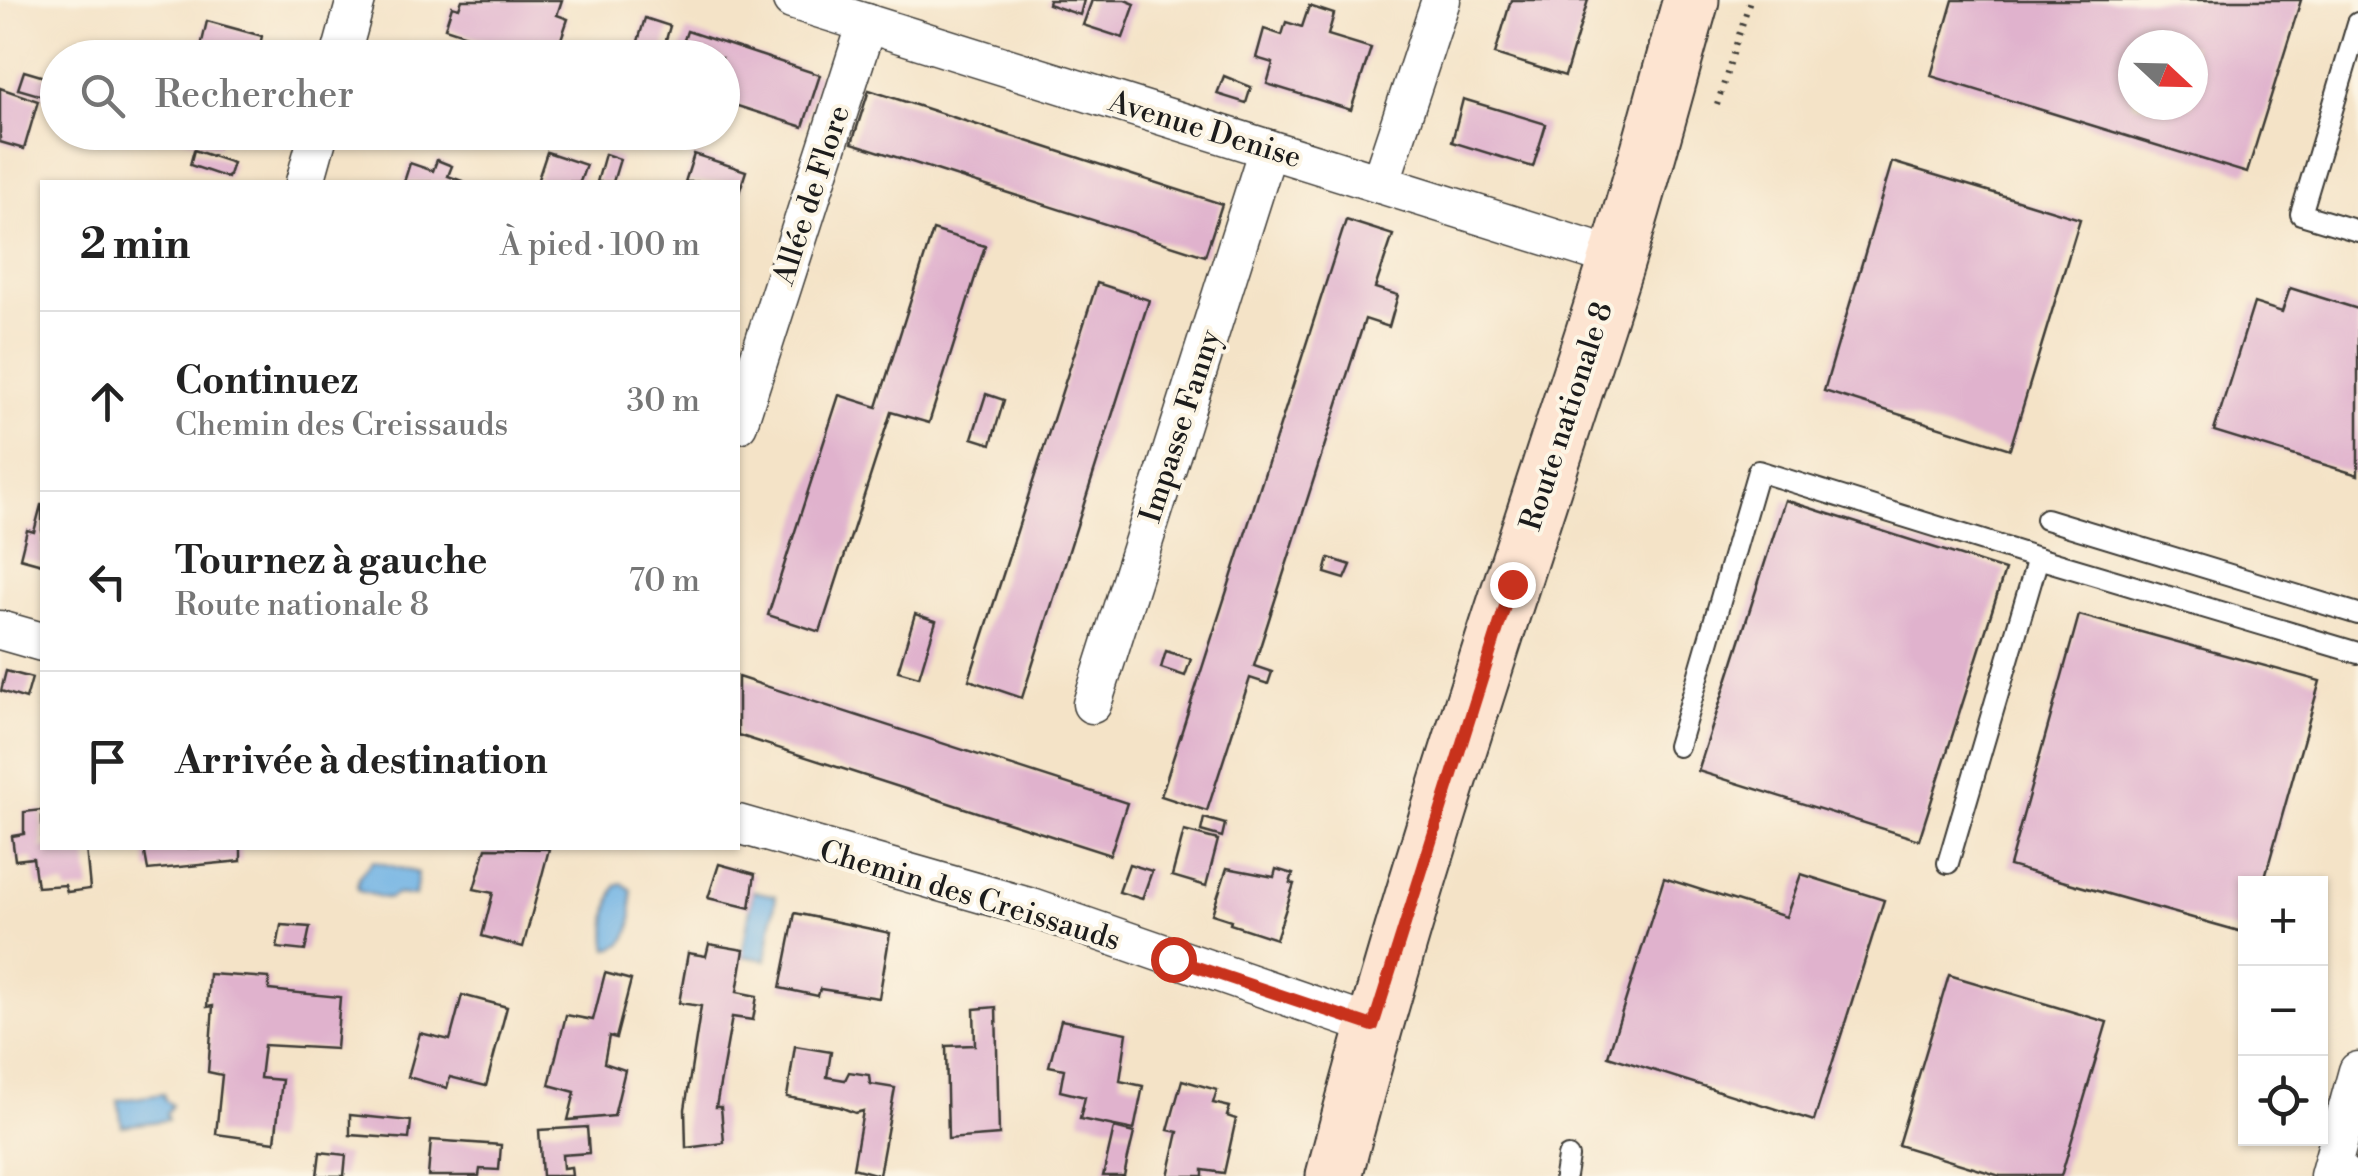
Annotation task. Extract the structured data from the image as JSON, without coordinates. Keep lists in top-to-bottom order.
{
  "streets": {
    "main road": ["Route nationale 8"],
    "street": [
      "Avenue Denise",
      "Allée de Flore",
      "Impasse Fanny",
      "Chemin des Creissauds"
    ]
  },
  "crossings": [
    ["Avenue Denise", "Allée de Flore"],
    ["Avenue Denise", "Route nationale 8"],
    ["Avenue Denise", "Impasse Fanny"],
    ["Route nationale 8", "Chemin des Creissauds"]
  ],
  "north": "right",
  "page": {
    "search": "Rechercher",
    "heading": ["2 min", "À pied · 100 m"],
    "list": [
      ["Continuez", "Chemin des Creissauds", "30 m"],
      ["Tournez à gauche", "Route nationale 8", "70 m"],
      "Arrivée à destination"
    ],
    "map_buttons": ["+", "−"]
  }
}
